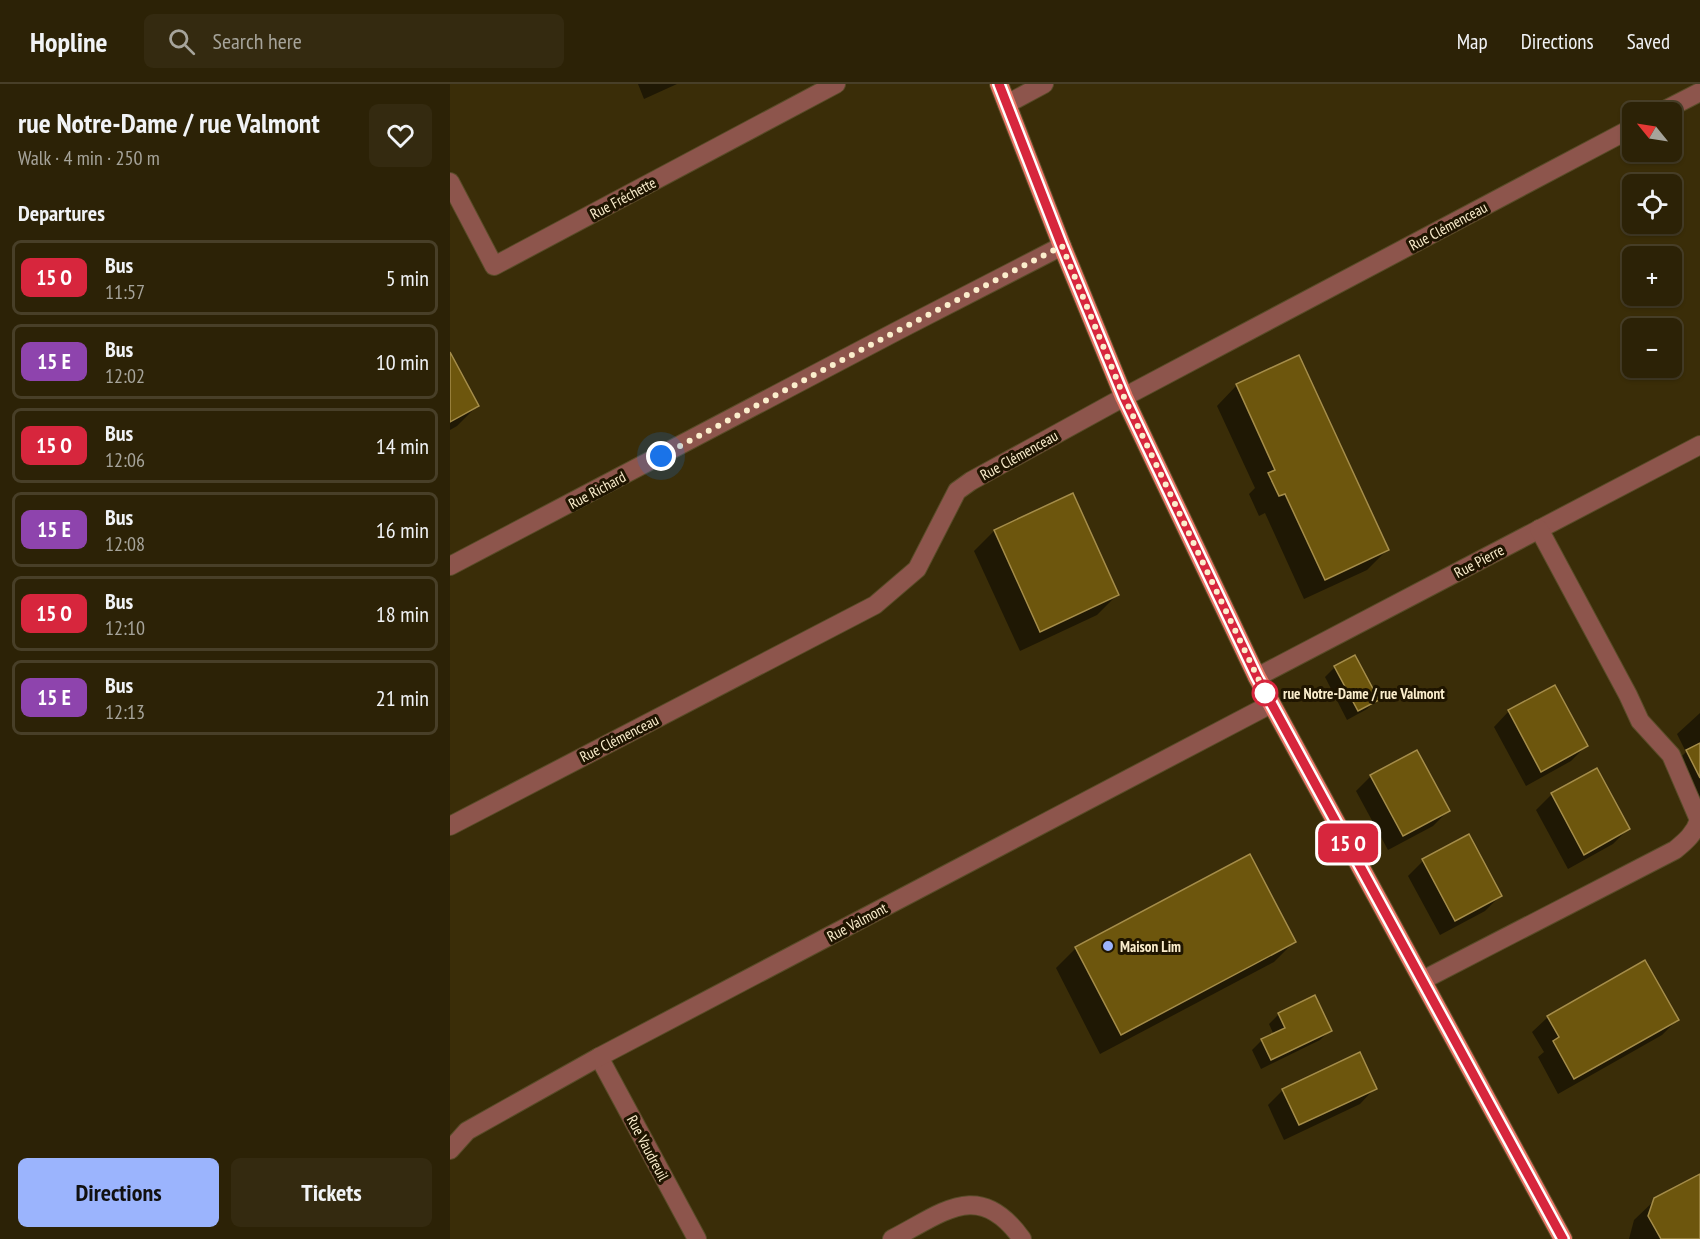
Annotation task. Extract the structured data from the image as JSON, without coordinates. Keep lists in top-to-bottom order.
{
  "streets": {
    "street": [
      "Rue Fréchette",
      "Rue Clémenceau",
      "Rue Richard",
      "Rue Pierre",
      "Rue Valmont",
      "Rue Vaudreuil"
    ]
  },
  "crossings": [
    ["Rue Valmont", "Rue Vaudreuil"]
  ],
  "places": ["rue Notre-Dame / rue Valmont", "Maison Lim"],
  "north": "top left",
  "page": {
    "header": "Hopline",
    "search": "Search here",
    "nav": ["Map", "Directions", "Saved"],
    "heading": [
      ["rue Notre-Dame / rue Valmont", "Walk · 4 min · 250 m"],
      "Departures"
    ],
    "on_map": "15 O",
    "map_buttons": ["+", "−"],
    "list": [
      {
        "mark": "15 O",
        "name": "Bus",
        "note": "11:57",
        "value": "5 min"
      },
      {
        "mark": "15 E",
        "name": "Bus",
        "note": "12:02",
        "value": "10 min"
      },
      {
        "mark": "15 O",
        "name": "Bus",
        "note": "12:06",
        "value": "14 min"
      },
      {
        "mark": "15 E",
        "name": "Bus",
        "note": "12:08",
        "value": "16 min"
      },
      {
        "mark": "15 O",
        "name": "Bus",
        "note": "12:10",
        "value": "18 min"
      },
      {
        "mark": "15 E",
        "name": "Bus",
        "note": "12:13",
        "value": "21 min"
      }
    ],
    "buttons": ["Directions", "Tickets"]
  }
}
